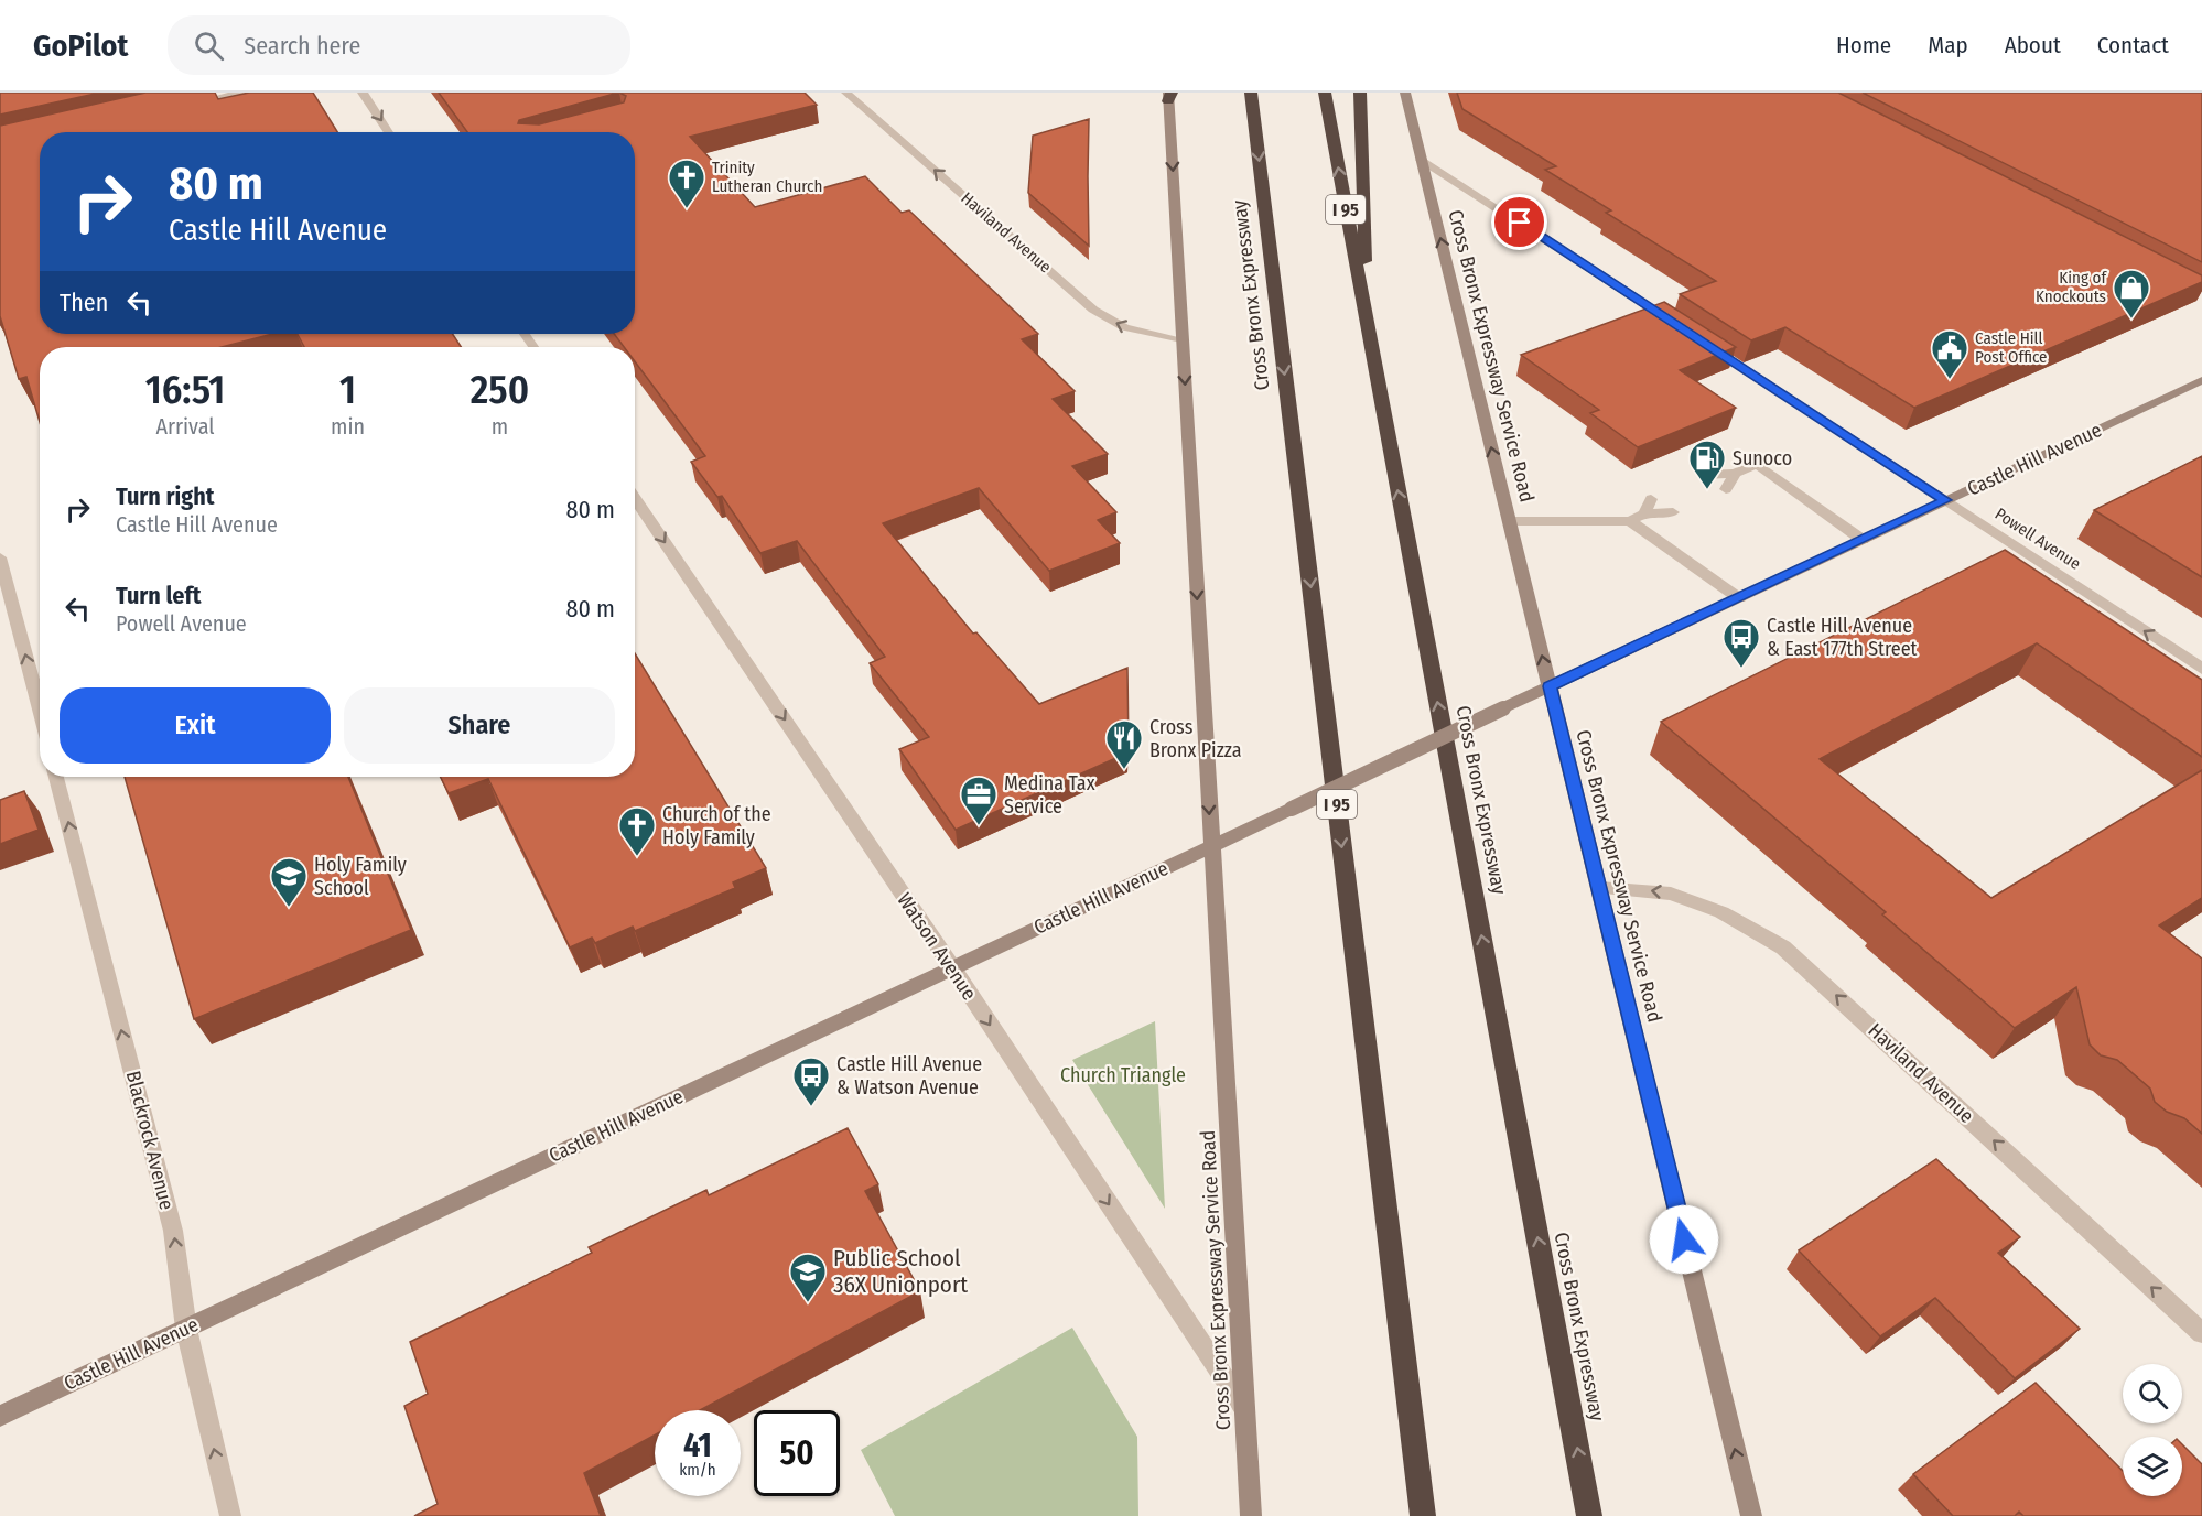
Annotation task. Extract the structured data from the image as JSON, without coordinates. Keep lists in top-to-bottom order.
{
  "streets": {
    "highway": ["I 95", "Cross Bronx Expressway"],
    "main road": ["Cross Bronx Expressway Service Road", "Castle Hill Avenue"],
    "street": [
      "Haviland Avenue",
      "Powell Avenue",
      "Watson Avenue",
      "Blackrock Avenue"
    ]
  },
  "crossings": [
    ["Haviland Avenue", "Cross Bronx Expressway Service Road"],
    ["Cross Bronx Expressway Service Road", "Castle Hill Avenue"],
    ["Cross Bronx Expressway Service Road", "Watson Avenue"],
    ["Castle Hill Avenue", "Powell Avenue"],
    ["Castle Hill Avenue", "Watson Avenue"],
    ["Castle Hill Avenue", "Blackrock Avenue"]
  ],
  "one_way": [
    "Haviland Avenue",
    "Powell Avenue",
    "Watson Avenue",
    "Blackrock Avenue"
  ],
  "parks": ["Church Triangle"],
  "places": {
    "church": ["Trinity Lutheran Church", "Church of the Holy Family"],
    "shop": ["King of Knockouts"],
    "public building": ["Castle Hill Post Office"],
    "fuel station": ["Sunoco"],
    "bus stop": ["Castle Hill Avenue & East 177th Street", "Castle Hill Avenue & Watson Avenue"],
    "restaurant": ["Cross Bronx Pizza"],
    "office": ["Medina Tax Service"],
    "school or university": ["Holy Family School", "Public School 36X Unionport"]
  },
  "page": {
    "header": "GoPilot",
    "search": "Search here",
    "nav": [
      "Home",
      "Map",
      "About",
      "Contact"
    ],
    "turn": ["80 m", "Castle Hill Avenue"],
    "then": "Then",
    "eta": [
      "16:51",
      "Arrival",
      "1",
      "min",
      "250",
      "m"
    ],
    "list": [
      {
        "name": "Turn right",
        "note": "Castle Hill Avenue",
        "value": "80 m"
      },
      {
        "name": "Turn left",
        "note": "Powell Avenue",
        "value": "80 m"
      }
    ],
    "buttons": ["Exit", "Share"],
    "speed": "41 km/h",
    "limit": "50"
  }
}
